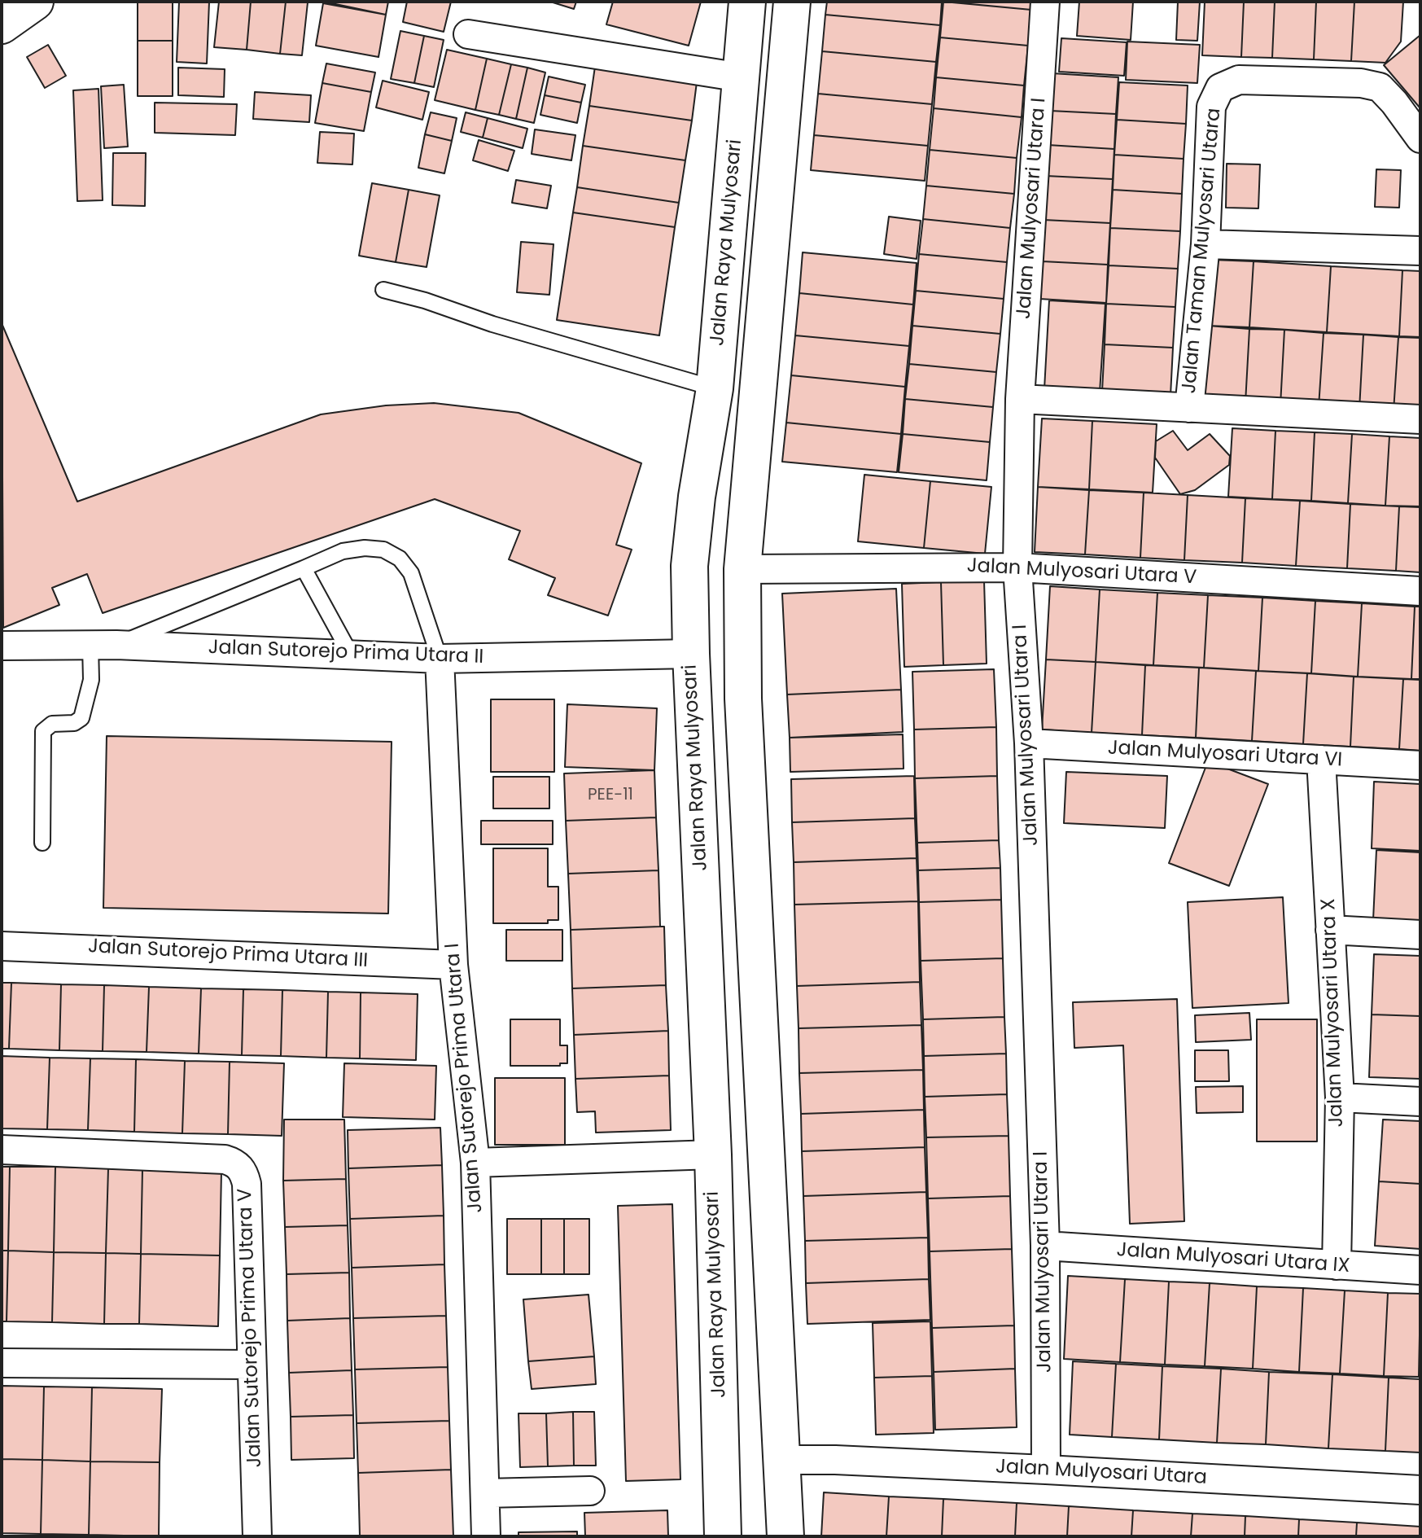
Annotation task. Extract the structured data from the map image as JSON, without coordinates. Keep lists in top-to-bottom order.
{
  "streets": {
    "main road": ["Jalan Raya Mulyosari"],
    "street": [
      "Jalan Mulyosari Utara I",
      "Jalan Taman Mulyosari Utara",
      "Jalan Mulyosari Utara V",
      "Jalan Sutorejo Prima Utara II",
      "Jalan Mulyosari Utara VI",
      "Jalan Sutorejo Prima Utara III",
      "Jalan Mulyosari Utara X",
      "Jalan Sutorejo Prima Utara I",
      "Jalan Mulyosari Utara IX",
      "Jalan Sutorejo Prima Utara V",
      "Jalan Mulyosari Utara"
    ]
  },
  "crossings": [
    ["Jalan Mulyosari Utara I", "Jalan Mulyosari Utara V"],
    ["Jalan Mulyosari Utara I", "Jalan Mulyosari Utara VI"],
    ["Jalan Mulyosari Utara I", "Jalan Mulyosari Utara IX"],
    ["Jalan Mulyosari Utara I", "Jalan Mulyosari Utara"],
    ["Jalan Raya Mulyosari", "Jalan Sutorejo Prima Utara II"],
    ["Jalan Sutorejo Prima Utara II", "Jalan Sutorejo Prima Utara I"],
    ["Jalan Mulyosari Utara VI", "Jalan Mulyosari Utara X"],
    ["Jalan Sutorejo Prima Utara III", "Jalan Sutorejo Prima Utara I"],
    ["Jalan Mulyosari Utara X", "Jalan Mulyosari Utara IX"]
  ],
  "house_numbers": ["PEE-11"]
}
